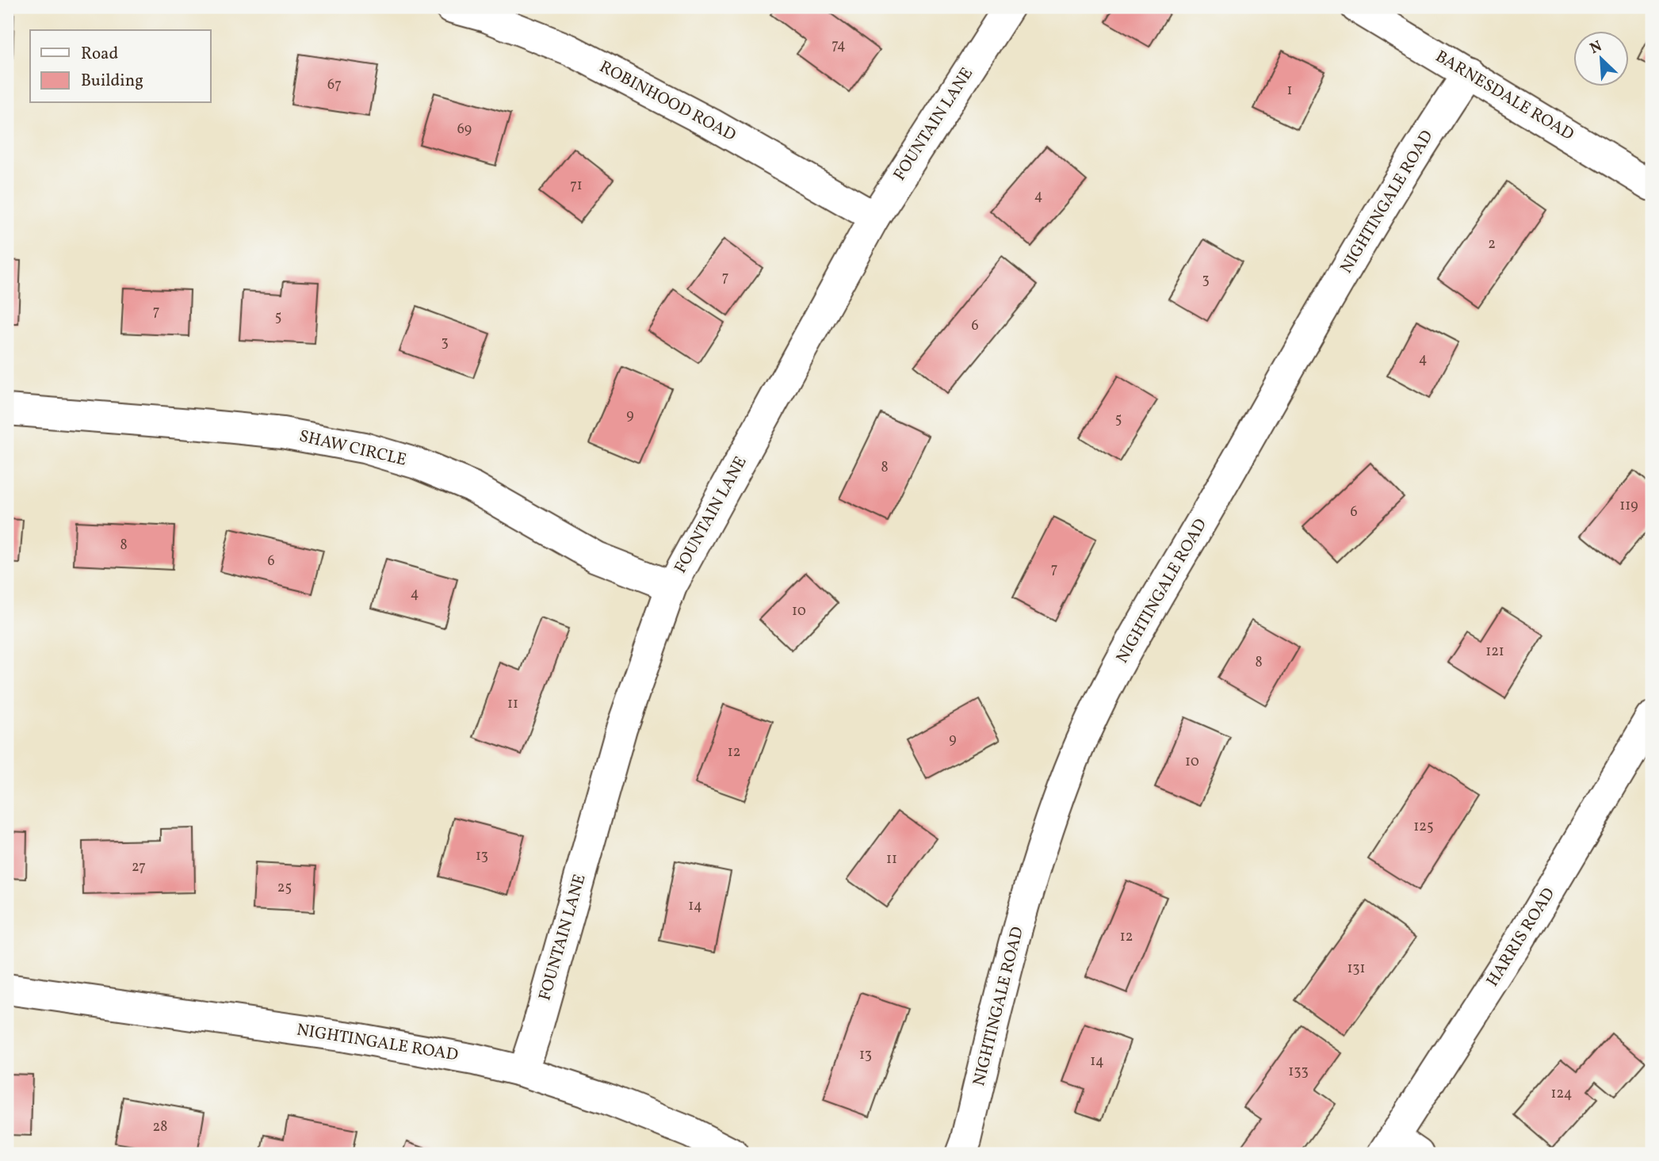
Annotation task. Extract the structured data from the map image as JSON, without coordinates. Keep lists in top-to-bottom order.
{
  "streets": {
    "street": [
      "BARNESDALE ROAD",
      "ROBINHOOD ROAD",
      "FOUNTAIN LANE",
      "NIGHTINGALE ROAD",
      "SHAW CIRCLE",
      "HARRIS ROAD"
    ]
  },
  "crossings": [
    ["BARNESDALE ROAD", "NIGHTINGALE ROAD"],
    ["ROBINHOOD ROAD", "FOUNTAIN LANE"],
    ["FOUNTAIN LANE", "NIGHTINGALE ROAD"],
    ["FOUNTAIN LANE", "SHAW CIRCLE"]
  ],
  "house_numbers": [
    "74",
    "67",
    "1",
    "69",
    "71",
    "4",
    "2",
    "7",
    "3",
    "7",
    "5",
    "6",
    "3",
    "4",
    "9",
    "5",
    "8",
    "119",
    "6",
    "8",
    "6",
    "7",
    "4",
    "10",
    "121",
    "8",
    "11",
    "9",
    "12",
    "10",
    "125",
    "13",
    "11",
    "27",
    "25",
    "14",
    "12",
    "131",
    "13",
    "14",
    "133",
    "124",
    "28"
  ],
  "legend": ["Road", "Building"],
  "north": "top left"
}
